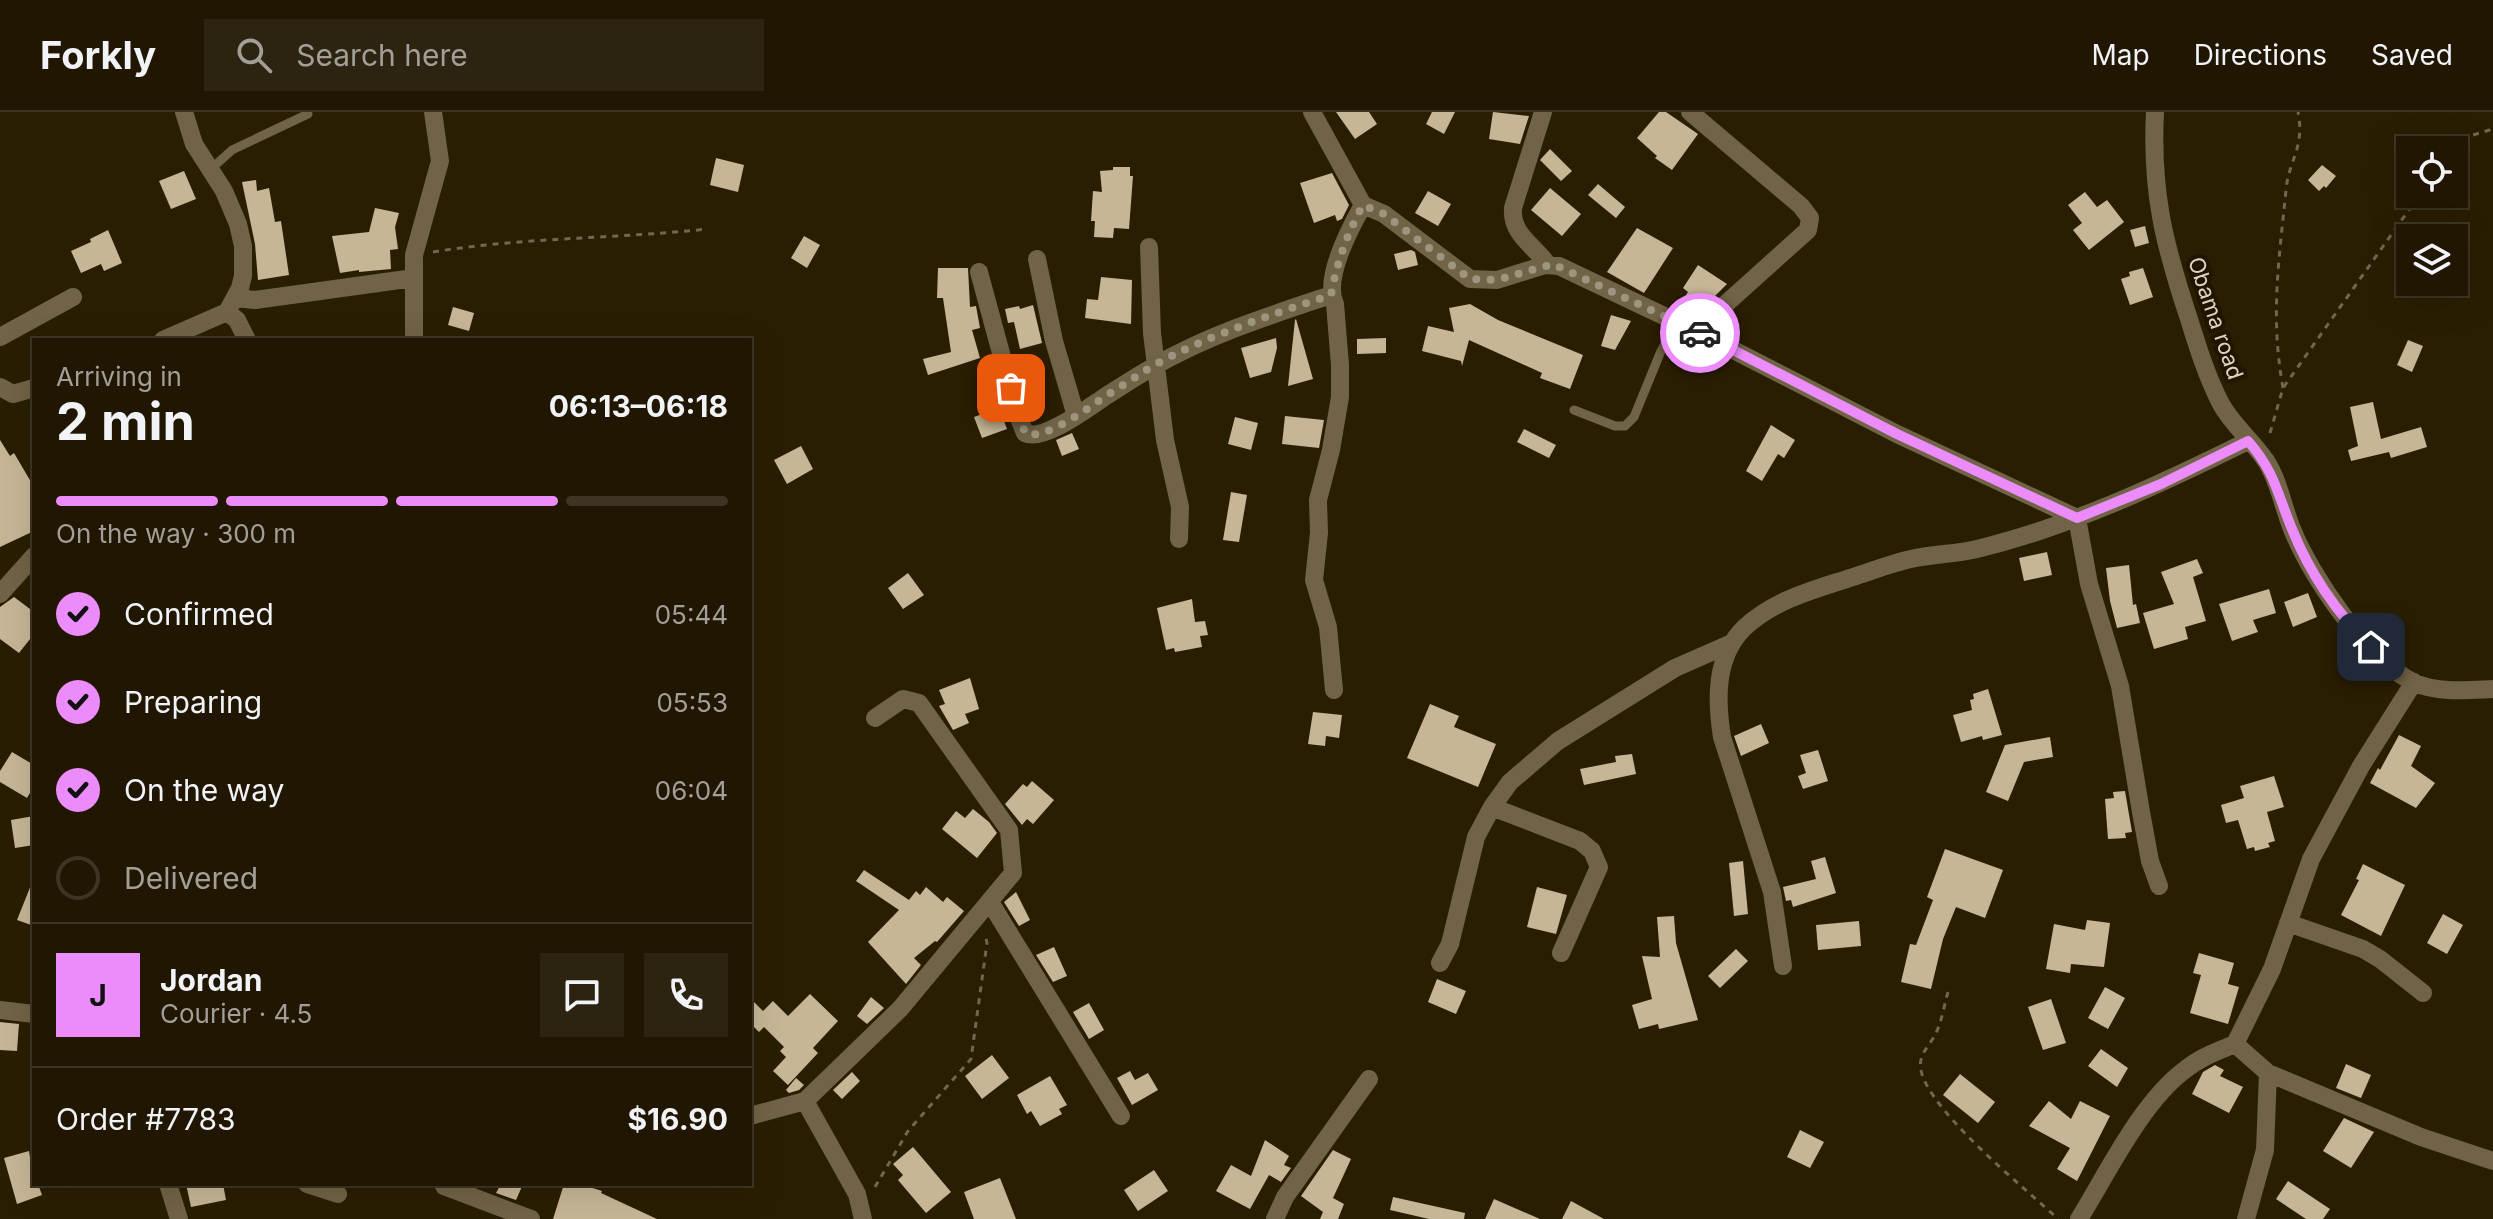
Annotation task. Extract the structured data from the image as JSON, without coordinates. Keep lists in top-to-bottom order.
{
  "streets": {
    "street": ["Obama road"]
  },
  "page": {
    "header": "Forkly",
    "search": "Search here",
    "nav": ["Map", "Directions", "Saved"],
    "heading": ["2 min", "Arriving in", "06:13–06:18"],
    "panel": [
      "Jordan",
      "Courier · 4.5",
      "Order #7783",
      "$16.90"
    ],
    "bar": "On the way · 300 m",
    "list": [
      ["Confirmed", "05:44"],
      ["Preparing", "05:53"],
      ["On the way", "06:04"],
      "Delivered"
    ],
    "round": "J"
  }
}
